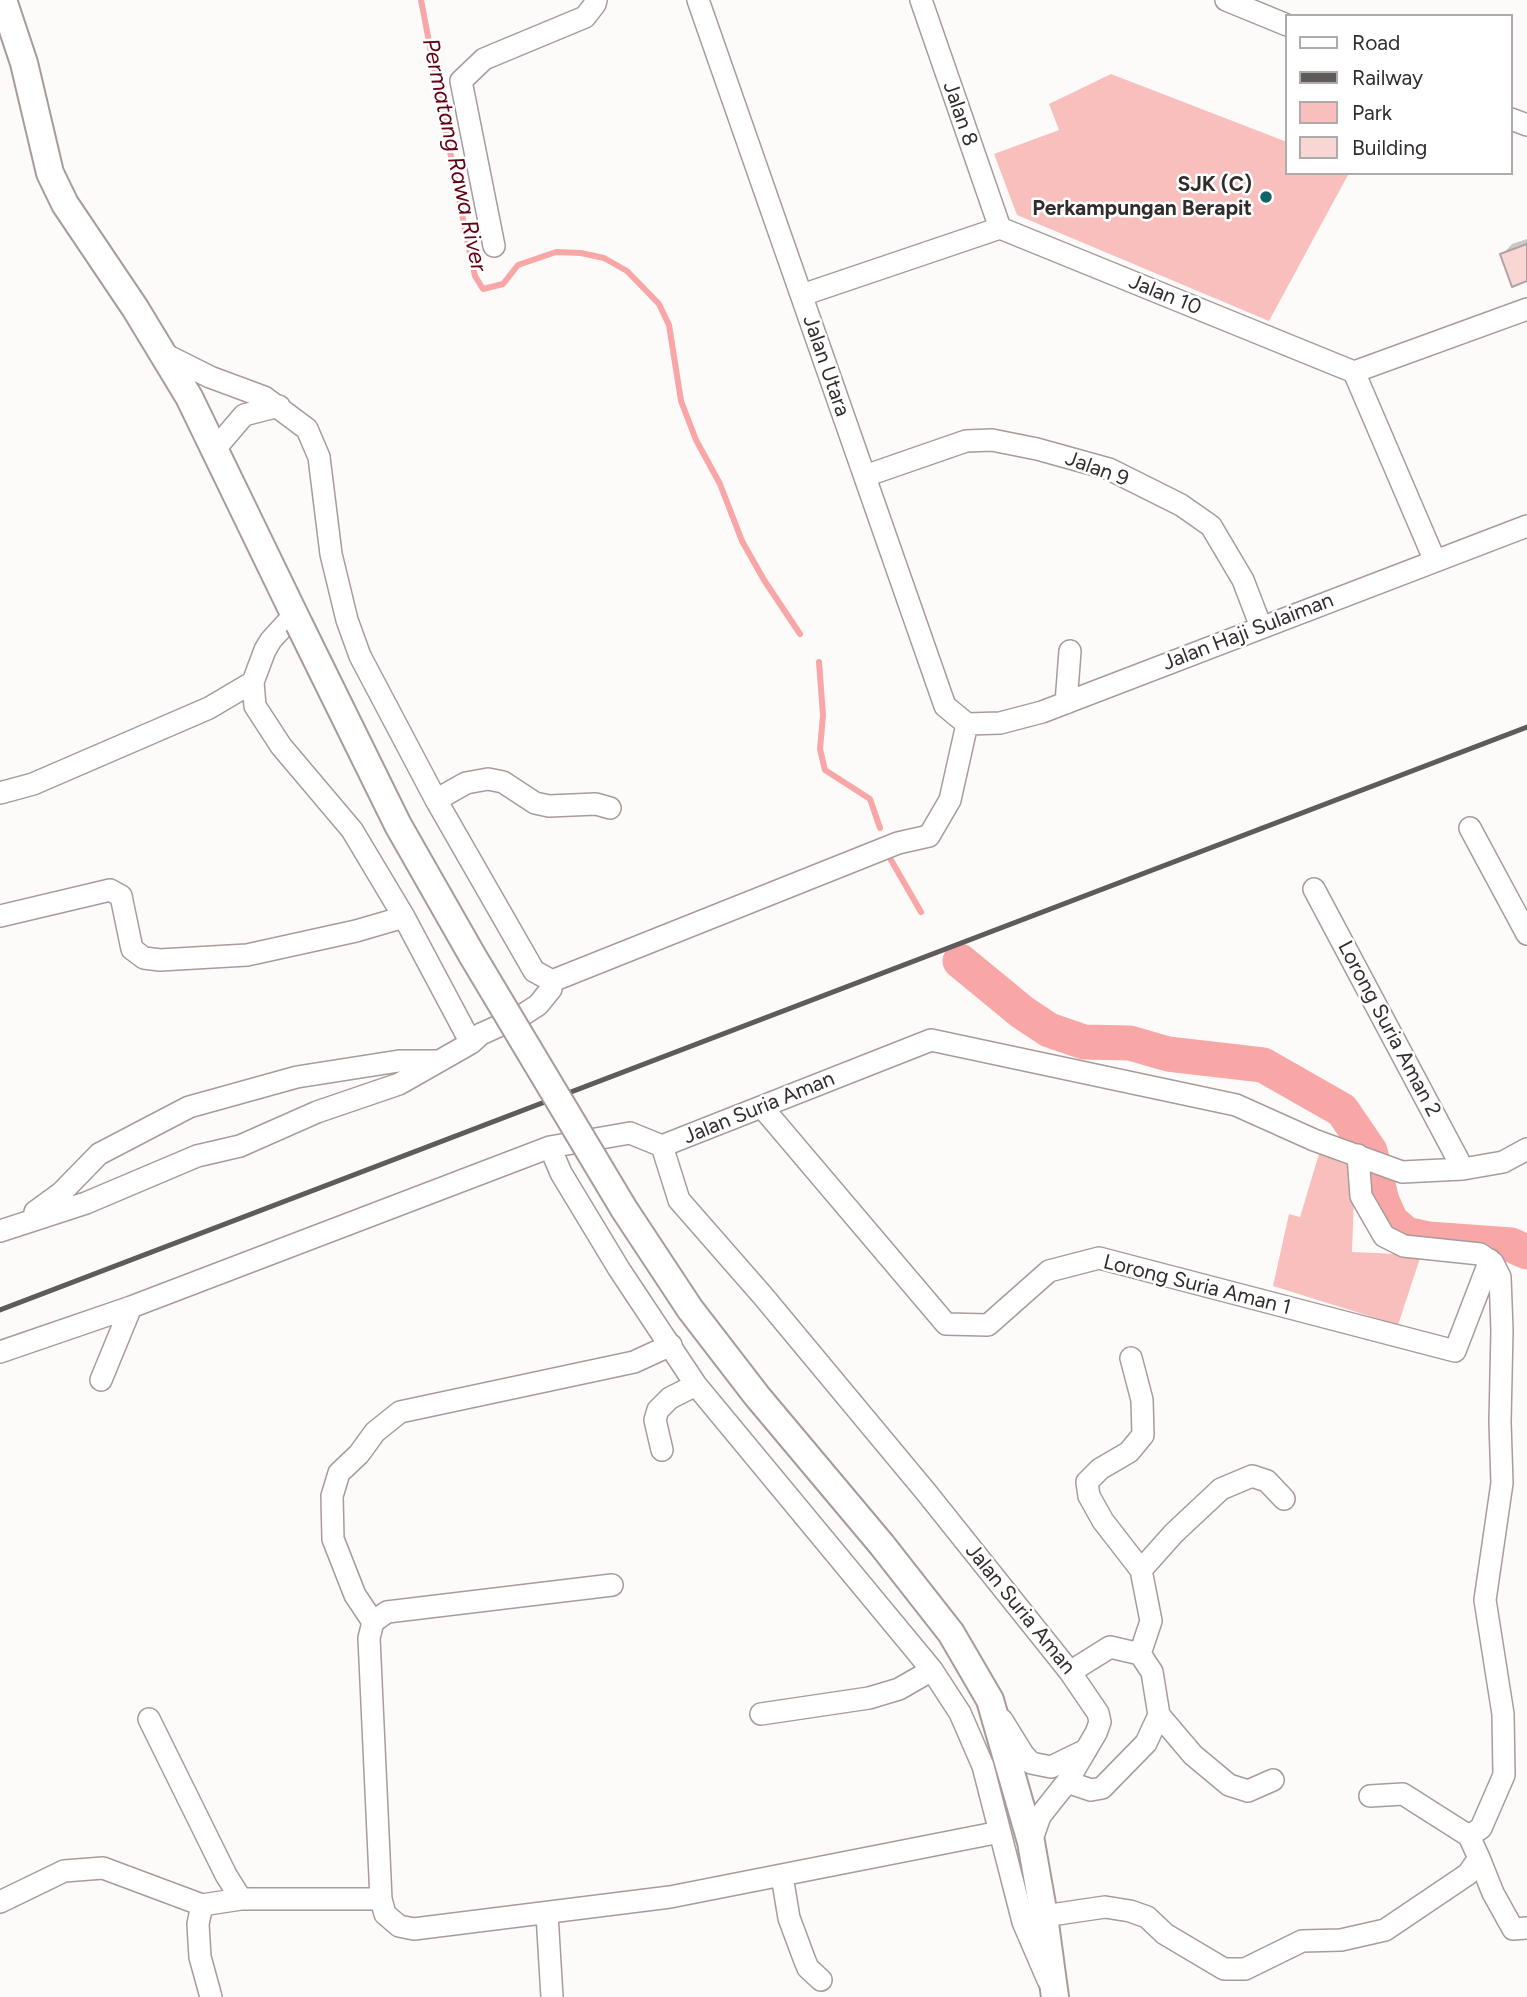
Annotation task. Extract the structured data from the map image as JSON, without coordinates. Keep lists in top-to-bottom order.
{
  "streets": {
    "street": [
      "Jalan 8",
      "Jalan 10",
      "Jalan Utara",
      "Jalan 9",
      "Jalan Haji Sulaiman",
      "Lorong Suria Aman 2",
      "Jalan Suria Aman",
      "Lorong Suria Aman 1"
    ]
  },
  "crossings": [
    ["Jalan 8", "Jalan 10"],
    ["Jalan Utara", "Jalan 9"],
    ["Jalan Utara", "Jalan Haji Sulaiman"],
    ["Jalan 9", "Jalan Haji Sulaiman"],
    ["Lorong Suria Aman 2", "Jalan Suria Aman"],
    ["Jalan Suria Aman", "Lorong Suria Aman 1"]
  ],
  "water": ["Permatang Rawa River"],
  "places": ["SJK (C) Perkampungan Berapit"],
  "legend": [
    "Road",
    "Railway",
    "Park",
    "Building"
  ]
}
